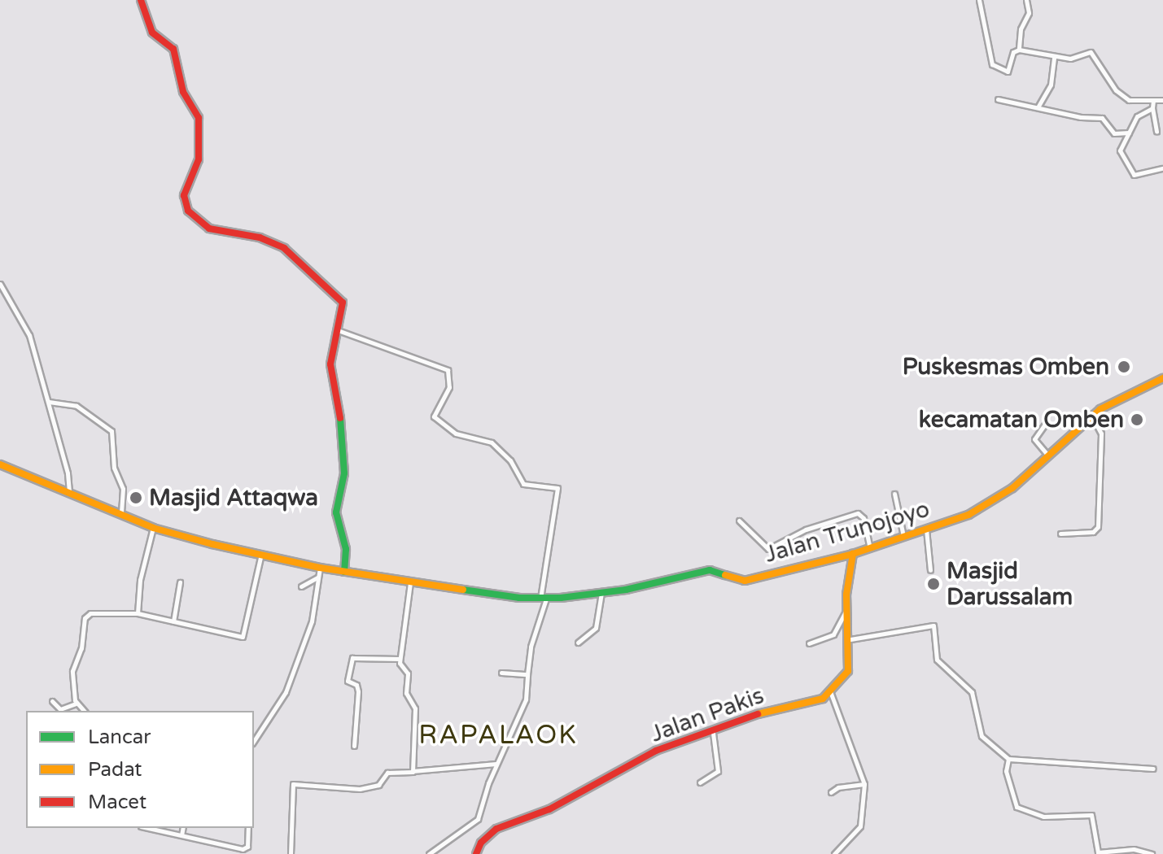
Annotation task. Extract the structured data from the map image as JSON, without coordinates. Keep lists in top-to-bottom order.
{
  "streets": {
    "street": ["Jalan Trunojoyo", "Jalan Pakis"]
  },
  "districts": ["RAPALAOK"],
  "places": [
    "Puskesmas Omben",
    "kecamatan Omben",
    "Masjid Attaqwa",
    "Masjid Darussalam"
  ],
  "legend": ["Lancar", "Padat", "Macet"]
}
